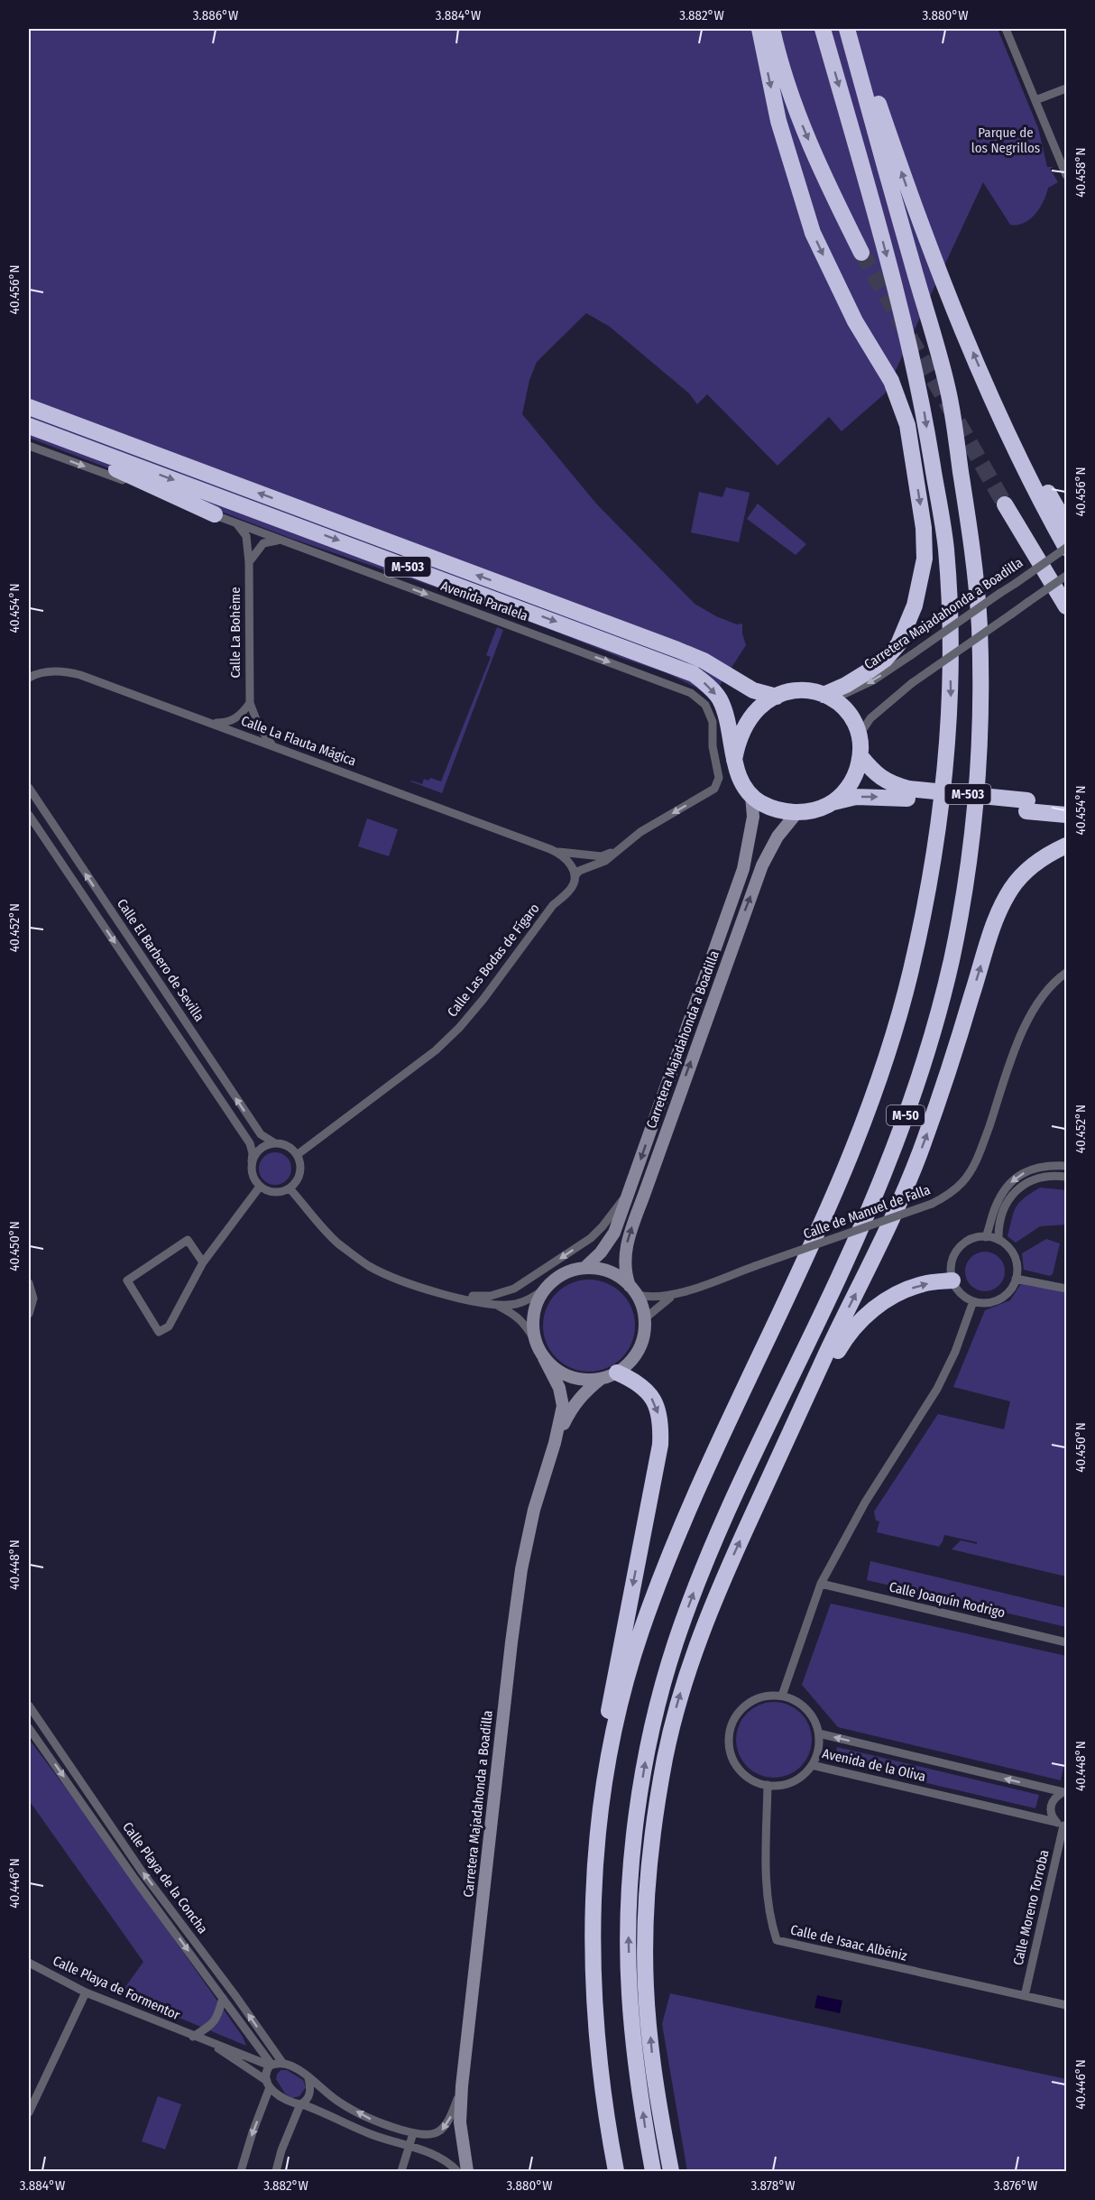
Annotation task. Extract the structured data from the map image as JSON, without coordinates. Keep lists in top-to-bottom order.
{
  "streets": {
    "highway": ["M-503", "M-50"],
    "street": [
      "Avenida Paralela",
      "Carretera Majadahonda a Boadilla",
      "Calle La Bohème",
      "Calle La Flauta Mágica",
      "Calle El Barbero de Sevilla",
      "Calle Las Bodas de Fígaro",
      "Calle de Manuel de Falla",
      "Calle Joaquín Rodrigo",
      "Avenida de la Oliva",
      "Calle Playa de la Concha",
      "Calle Moreno Torroba",
      "Calle de Isaac Albéniz",
      "Calle Playa de Formentor"
    ]
  },
  "crossings": [
    ["M-503", "Carretera Majadahonda a Boadilla"],
    ["Avenida Paralela", "Calle La Bohème"],
    ["Carretera Majadahonda a Boadilla", "Calle de Manuel de Falla"],
    ["Calle La Bohème", "Calle La Flauta Mágica"],
    ["Calle El Barbero de Sevilla", "Calle Las Bodas de Fígaro"],
    ["Avenida de la Oliva", "Calle Moreno Torroba"],
    ["Avenida de la Oliva", "Calle de Isaac Albéniz"],
    ["Calle Playa de la Concha", "Calle Playa de Formentor"],
    ["Calle Moreno Torroba", "Calle de Isaac Albéniz"]
  ],
  "parks": ["Parque de los Negrillos"],
  "coordinates": [
    "3.886°W",
    "3.884°W",
    "3.882°W",
    "3.880°W",
    "40.458°N",
    "40.456°N",
    "40.454°N",
    "40.452°N",
    "40.450°N",
    "40.448°N",
    "40.446°N",
    "3.878°W",
    "3.876°W"
  ]
}
